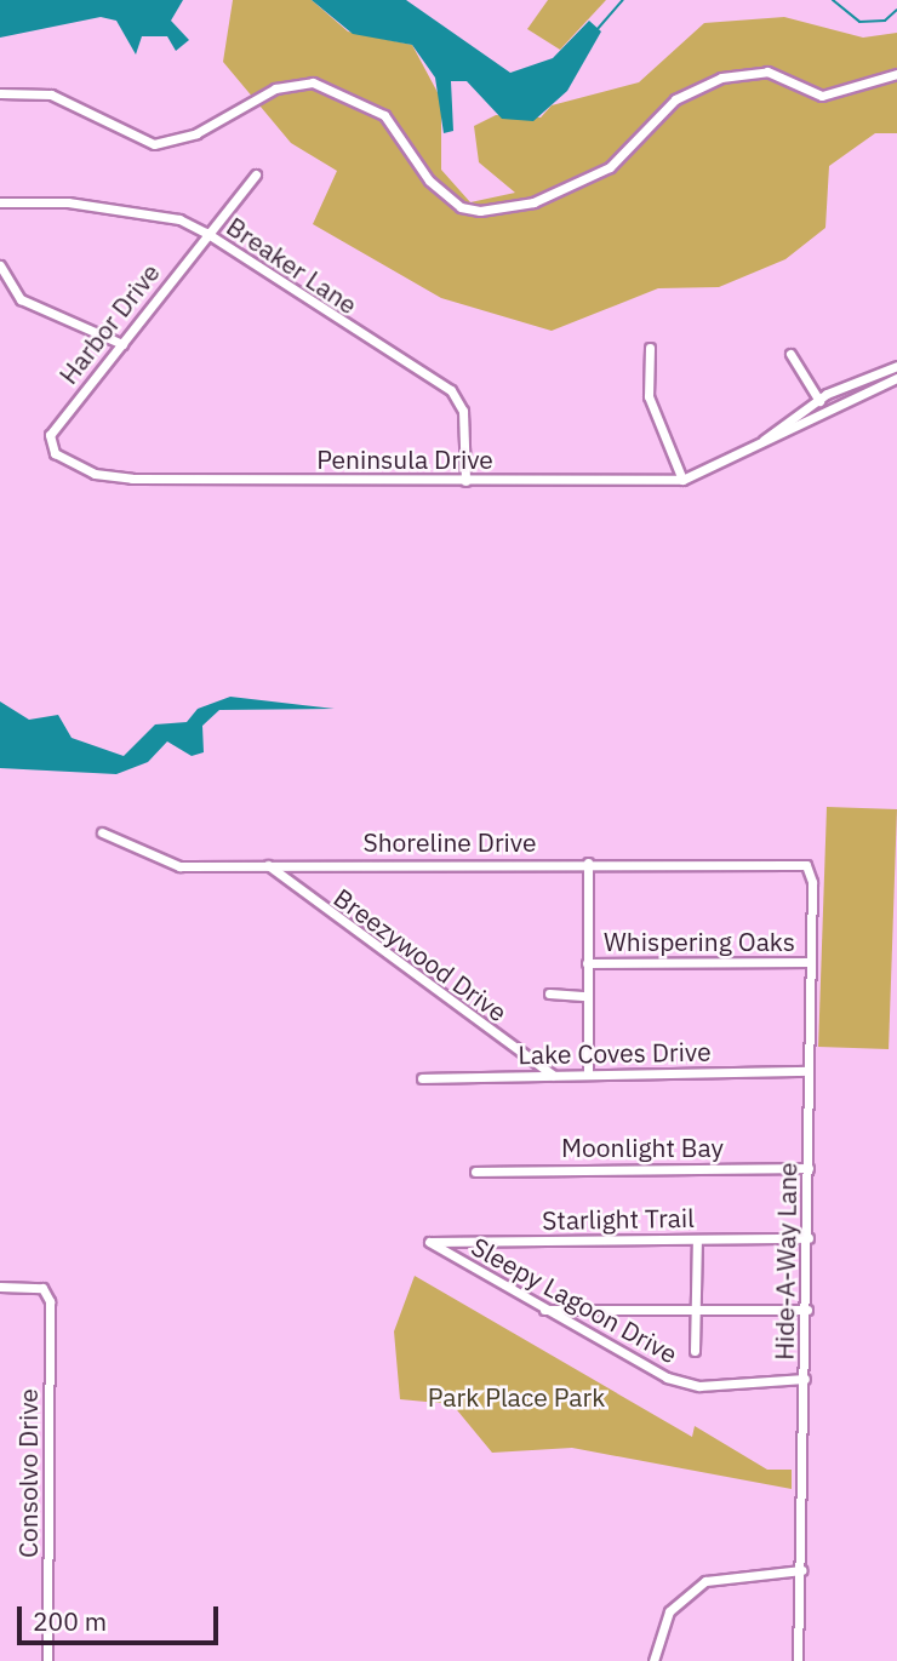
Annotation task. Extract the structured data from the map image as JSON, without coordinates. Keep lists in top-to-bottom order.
{
  "streets": {
    "street": [
      "Breaker Lane",
      "Harbor Drive",
      "Peninsula Drive",
      "Shoreline Drive",
      "Whispering Oaks",
      "Breezywood Drive",
      "Lake Coves Drive",
      "Moonlight Bay",
      "Starlight Trail",
      "Hide-A-Way Lane",
      "Sleepy Lagoon Drive",
      "Consolvo Drive"
    ]
  },
  "crossings": [
    ["Breaker Lane", "Harbor Drive"],
    ["Breaker Lane", "Peninsula Drive"],
    ["Harbor Drive", "Peninsula Drive"],
    ["Shoreline Drive", "Breezywood Drive"],
    ["Shoreline Drive", "Hide-A-Way Lane"],
    ["Whispering Oaks", "Hide-A-Way Lane"],
    ["Breezywood Drive", "Lake Coves Drive"],
    ["Lake Coves Drive", "Hide-A-Way Lane"],
    ["Moonlight Bay", "Hide-A-Way Lane"],
    ["Starlight Trail", "Hide-A-Way Lane"],
    ["Starlight Trail", "Sleepy Lagoon Drive"],
    ["Hide-A-Way Lane", "Sleepy Lagoon Drive"]
  ],
  "parks": ["Park Place Park"],
  "scale_bar": "200 m"
}
